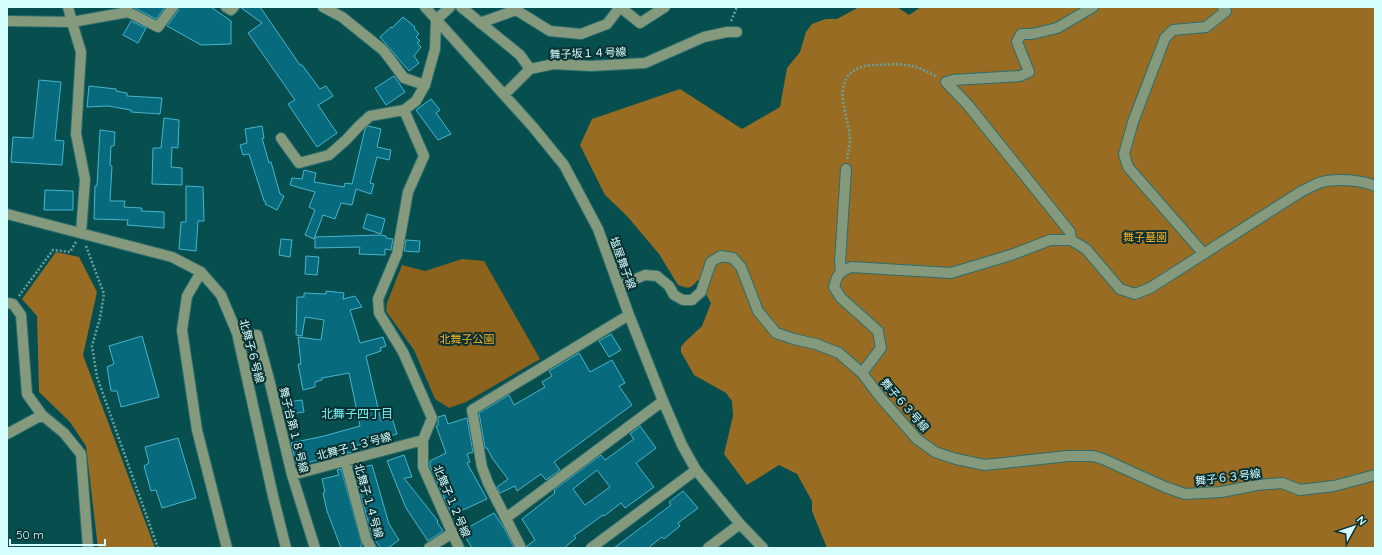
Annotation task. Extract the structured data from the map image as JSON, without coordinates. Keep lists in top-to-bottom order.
{
  "streets": {
    "street": [
      "舞子坂１４号線",
      "塩屋舞子線",
      "北舞子６号線",
      "舞子６３号線",
      "舞子台第１８号線",
      "北舞子１３号線",
      "北舞子１４号線",
      "北舞子１２号線"
    ]
  },
  "crossings": [
    ["塩屋舞子線", "舞子６３号線"],
    ["北舞子６号線", "舞子台第１８号線"],
    ["舞子台第１８号線", "北舞子１３号線"],
    ["北舞子１３号線", "北舞子１４号線"],
    ["北舞子１３号線", "北舞子１２号線"]
  ],
  "districts": ["北舞子四丁目"],
  "parks": ["舞子墓園", "北舞子公園"],
  "scale_bar": "50 m",
  "north": "top right"
}
